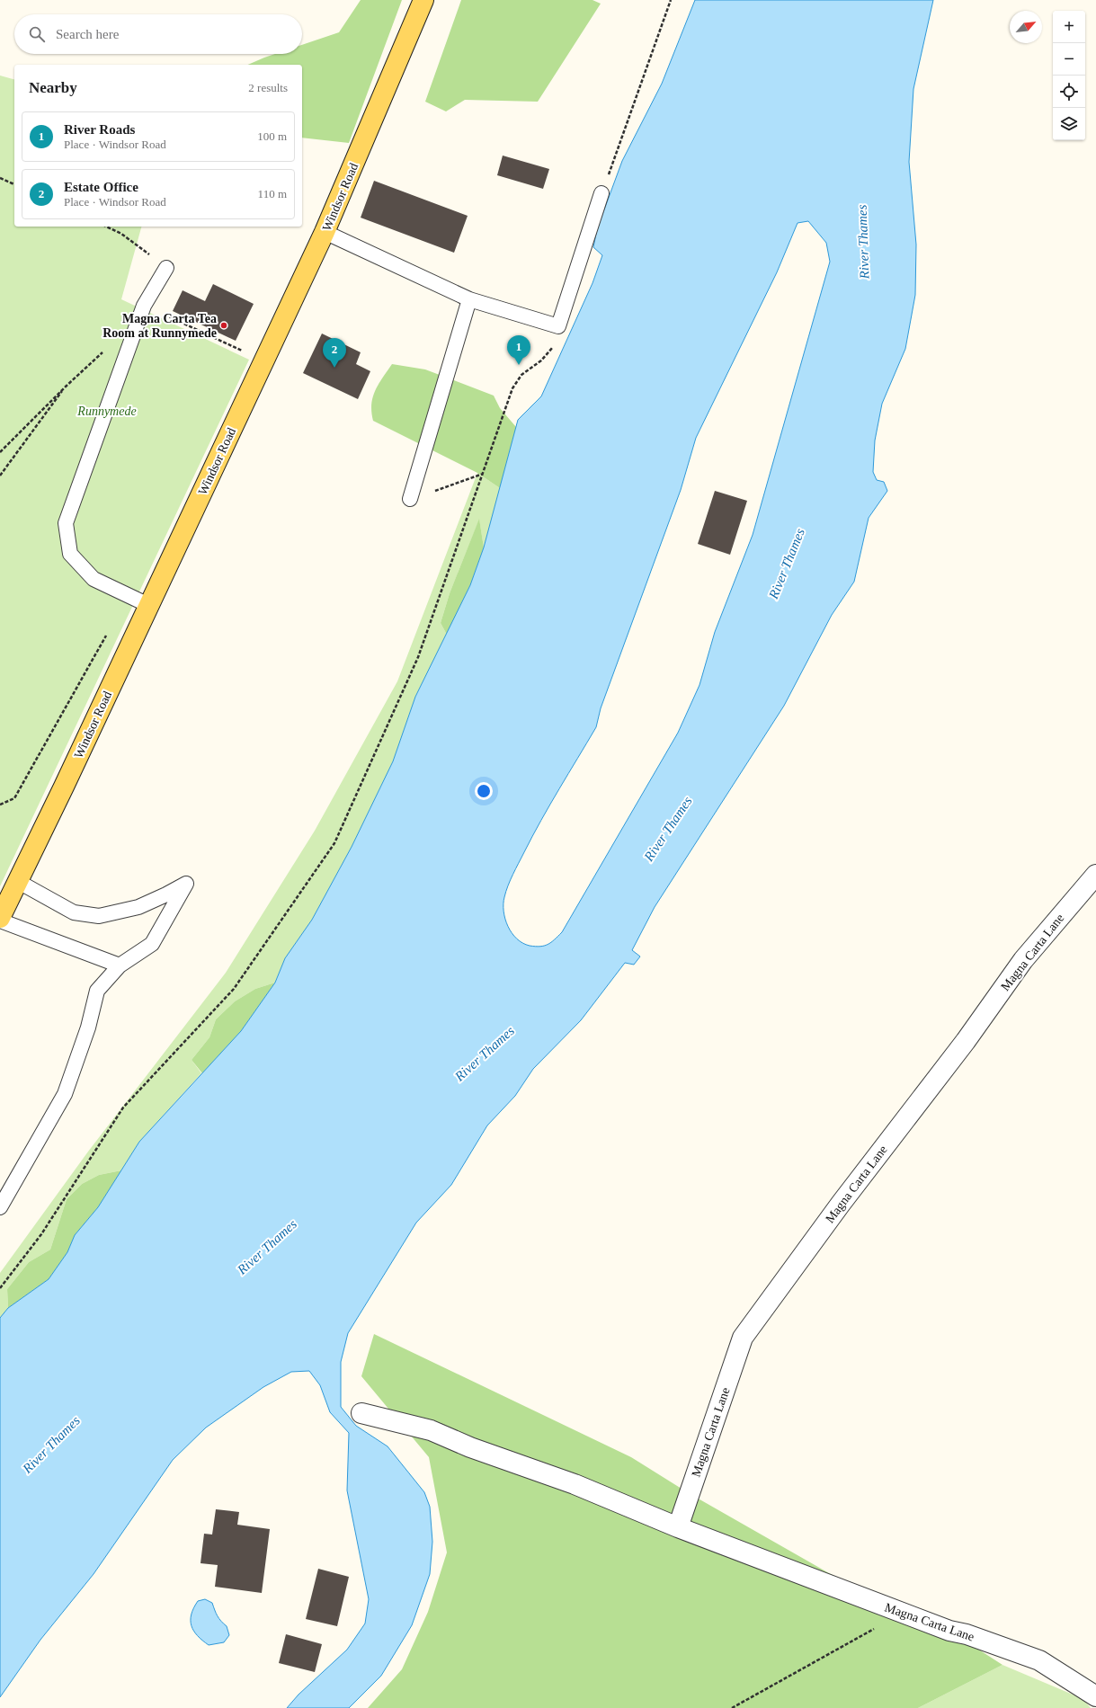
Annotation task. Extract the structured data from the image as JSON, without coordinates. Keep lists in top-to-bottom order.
{
  "streets": {
    "main road": ["Windsor Road"],
    "street": ["Magna Carta Lane"]
  },
  "water": ["River Thames"],
  "parks": ["Runnymede"],
  "places": ["Magna Carta Tea Room at Runnymede"],
  "north": "top right",
  "page": {
    "map_buttons": ["+", "−"],
    "search": "Search here",
    "heading": ["Nearby", "2 results"],
    "list": [
      {
        "mark": "1",
        "name": "River Roads",
        "note": "Place · Windsor Road",
        "value": "100 m"
      },
      {
        "mark": "2",
        "name": "Estate Office",
        "note": "Place · Windsor Road",
        "value": "110 m"
      }
    ],
    "pins": ["1", "2"]
  }
}
